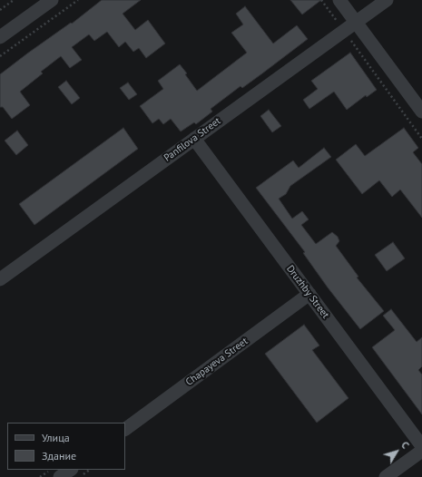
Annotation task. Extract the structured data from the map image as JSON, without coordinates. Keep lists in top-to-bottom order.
{
  "streets": {
    "street": ["Panfilova Street", "Druzhby Street", "Chapayeva Street"]
  },
  "crossings": [
    ["Panfilova Street", "Druzhby Street"],
    ["Druzhby Street", "Chapayeva Street"]
  ],
  "legend": ["Улица", "Здание"],
  "north": "top right"
}
